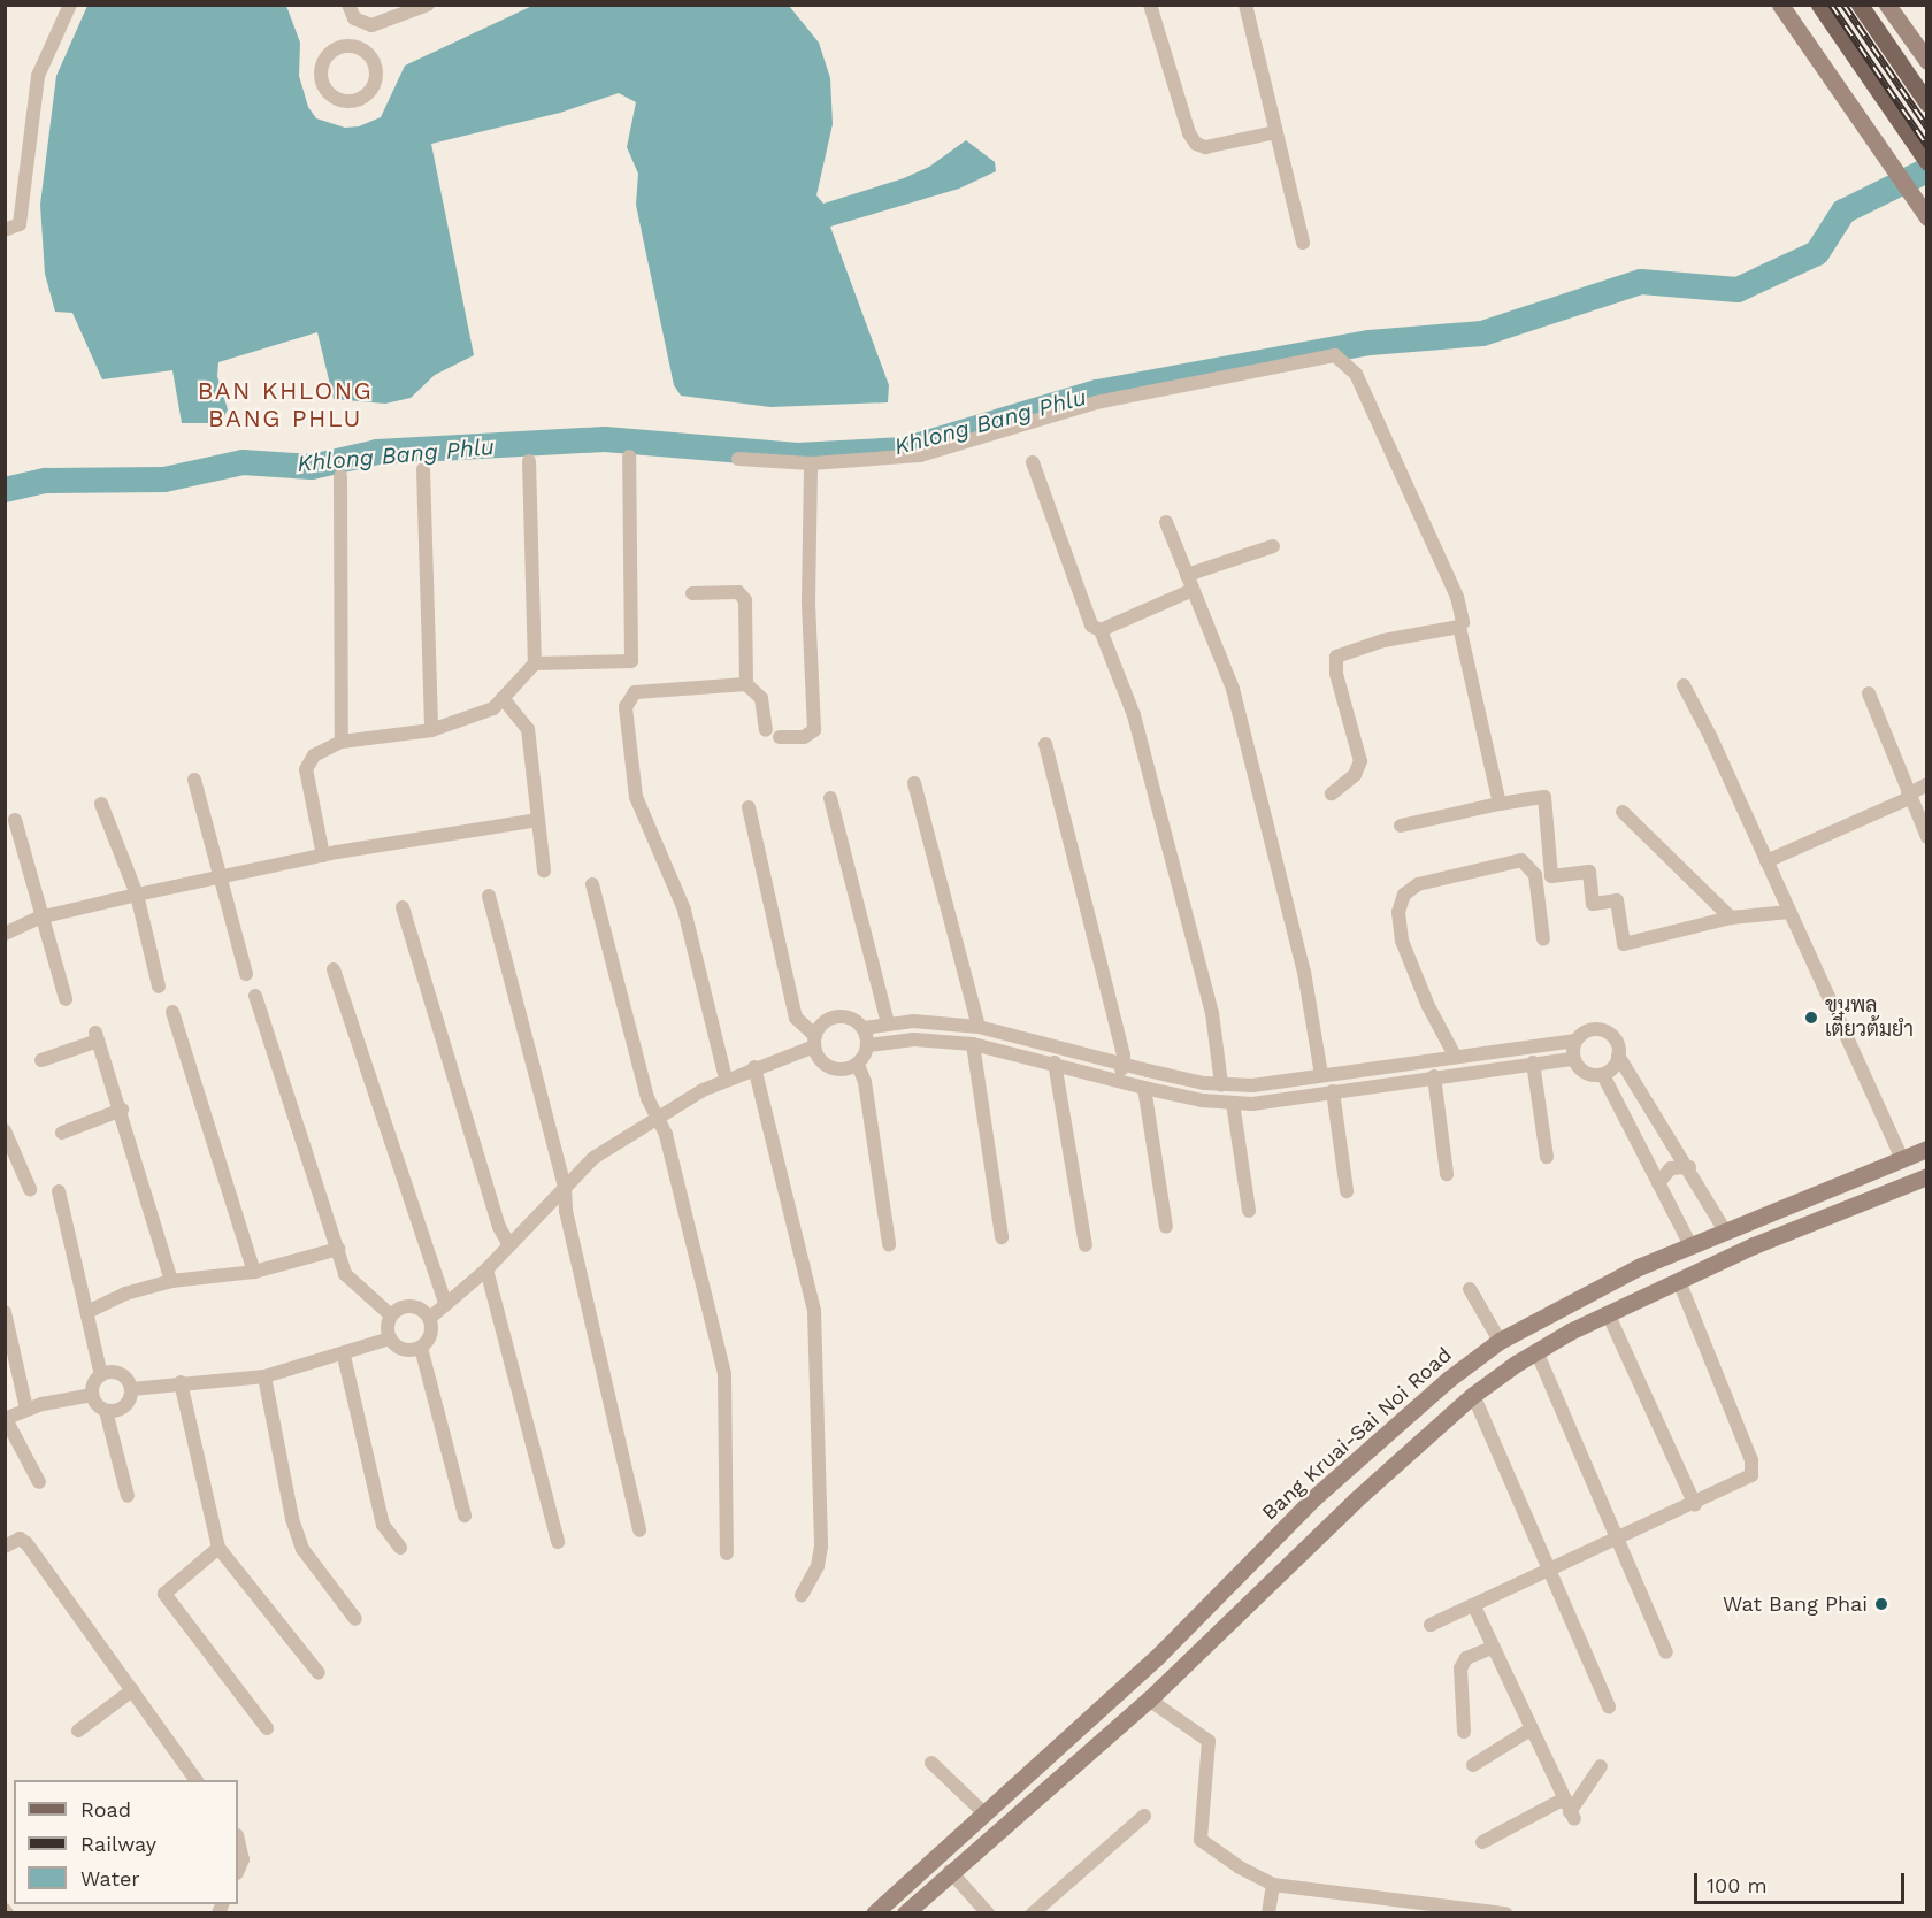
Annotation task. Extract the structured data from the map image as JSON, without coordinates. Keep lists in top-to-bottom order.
{
  "streets": {
    "main road": ["Bang Kruai-Sai Noi Road"]
  },
  "districts": ["BAN KHLONG BANG PHLU"],
  "water": ["Khlong Bang Phlu"],
  "places": ["ขุนพล เตี๋ยวต้มยำ", "Wat Bang Phai"],
  "legend": ["Road", "Railway", "Water"],
  "scale_bar": "100 m"
}
